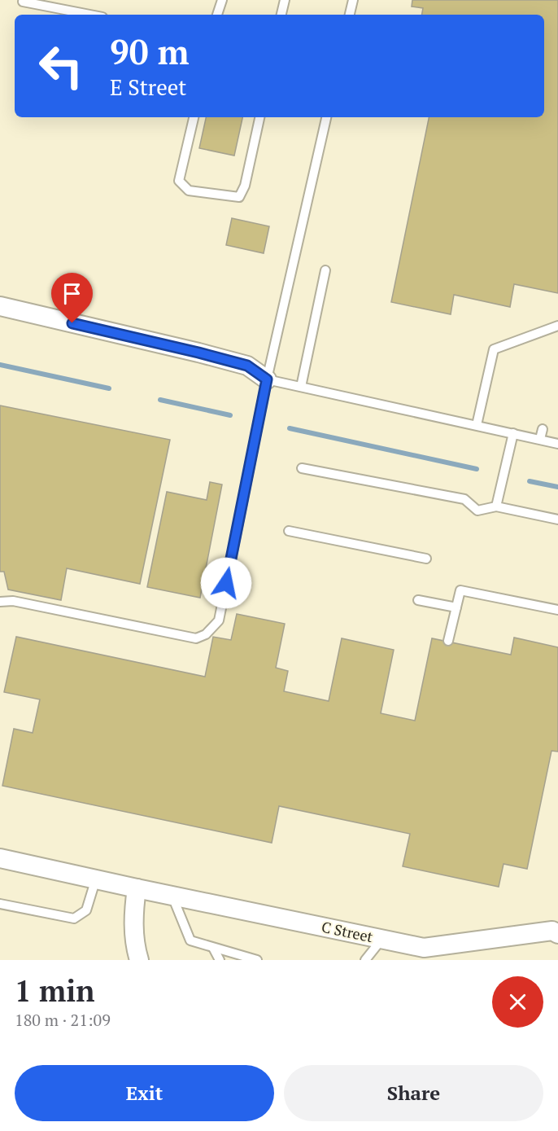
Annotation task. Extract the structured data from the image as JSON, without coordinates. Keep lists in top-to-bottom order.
{
  "streets": {
    "street": ["C Street"]
  },
  "page": {
    "turn": ["90 m", "E Street"],
    "heading": ["1 min", "180 m · 21:09"],
    "buttons": ["Exit", "Share"]
  }
}
